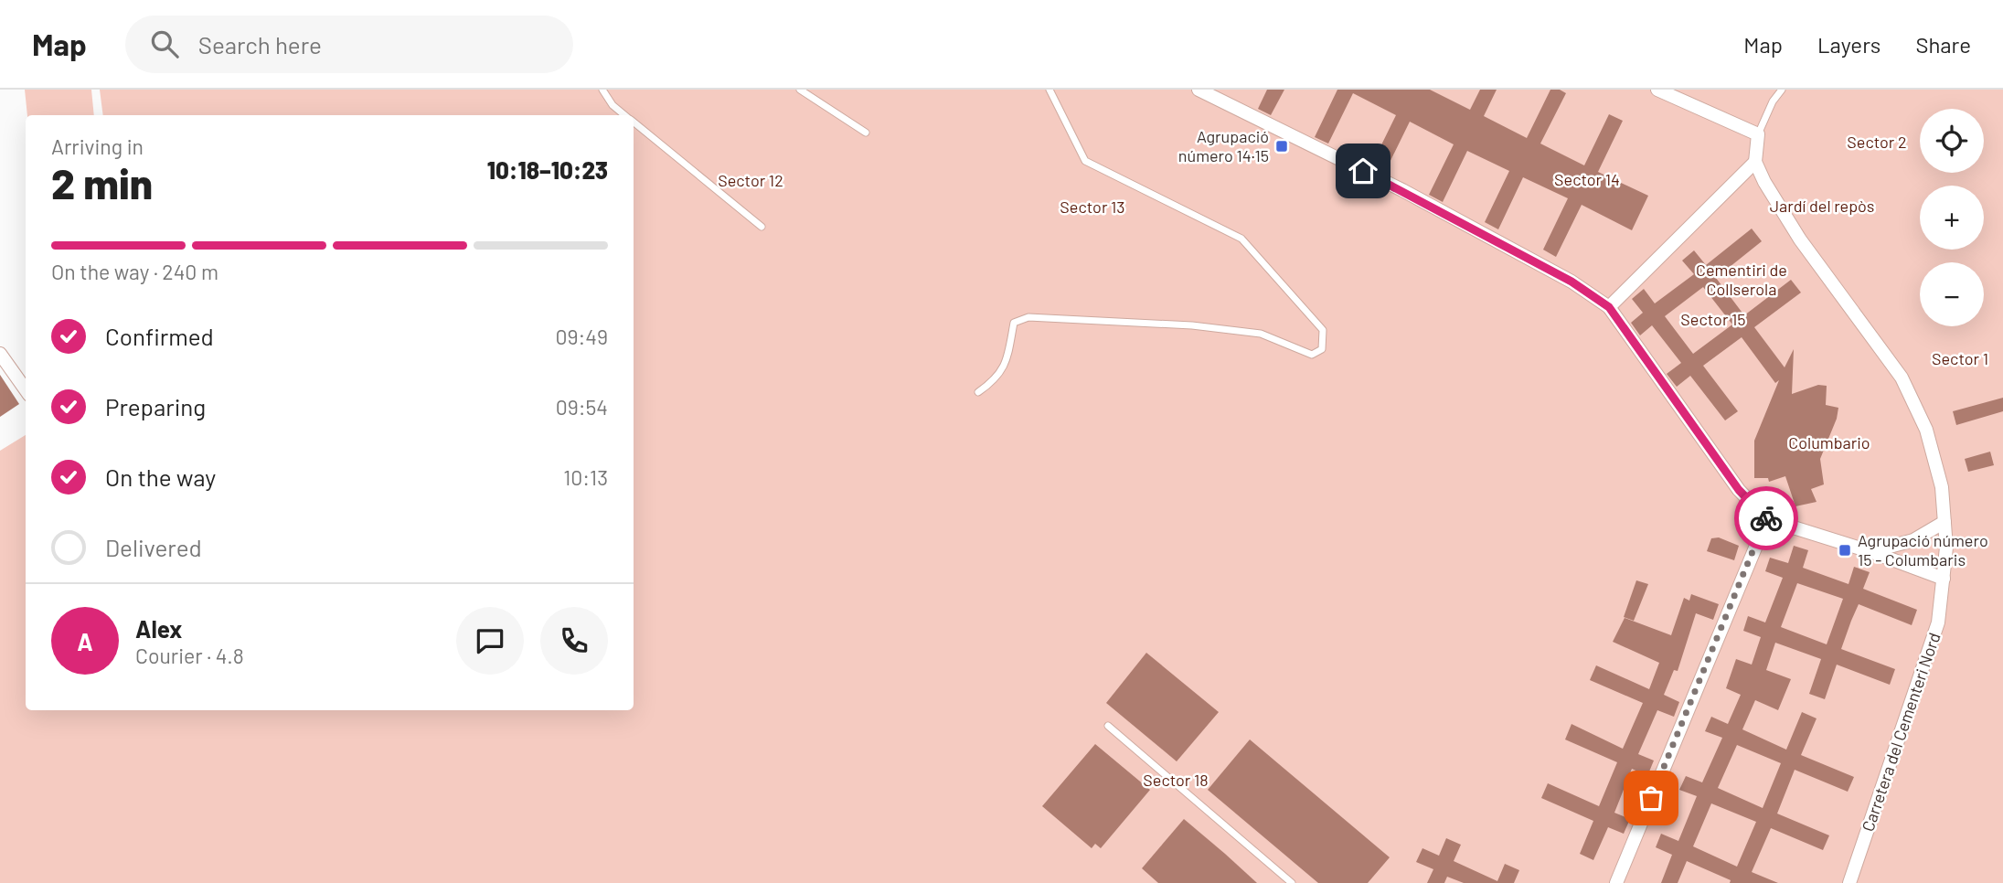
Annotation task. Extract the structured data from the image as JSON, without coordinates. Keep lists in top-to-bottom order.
{
  "streets": {
    "street": ["Carretera del Cementeri Nord"]
  },
  "parks": [
    "Sector 2",
    "Sector 14",
    "Sector 12",
    "Jardí del repòs",
    "Sector 13",
    "Cementiri de Collserola",
    "Sector 15",
    "Sector 1",
    "Columbario",
    "Sector 18"
  ],
  "places": {
    "transit": ["Agrupació número 14·15", "Agrupació número 15 - Columbaris"]
  },
  "page": {
    "header": "Map",
    "search": "Search here",
    "nav": ["Map", "Layers", "Share"],
    "map_buttons": ["+", "−"],
    "heading": ["2 min", "Arriving in", "10:18–10:23"],
    "panel": ["Alex", "Courier · 4.8"],
    "bar": "On the way · 240 m",
    "list": [
      ["Confirmed", "09:49"],
      ["Preparing", "09:54"],
      ["On the way", "10:13"],
      "Delivered"
    ],
    "round": "A"
  }
}
